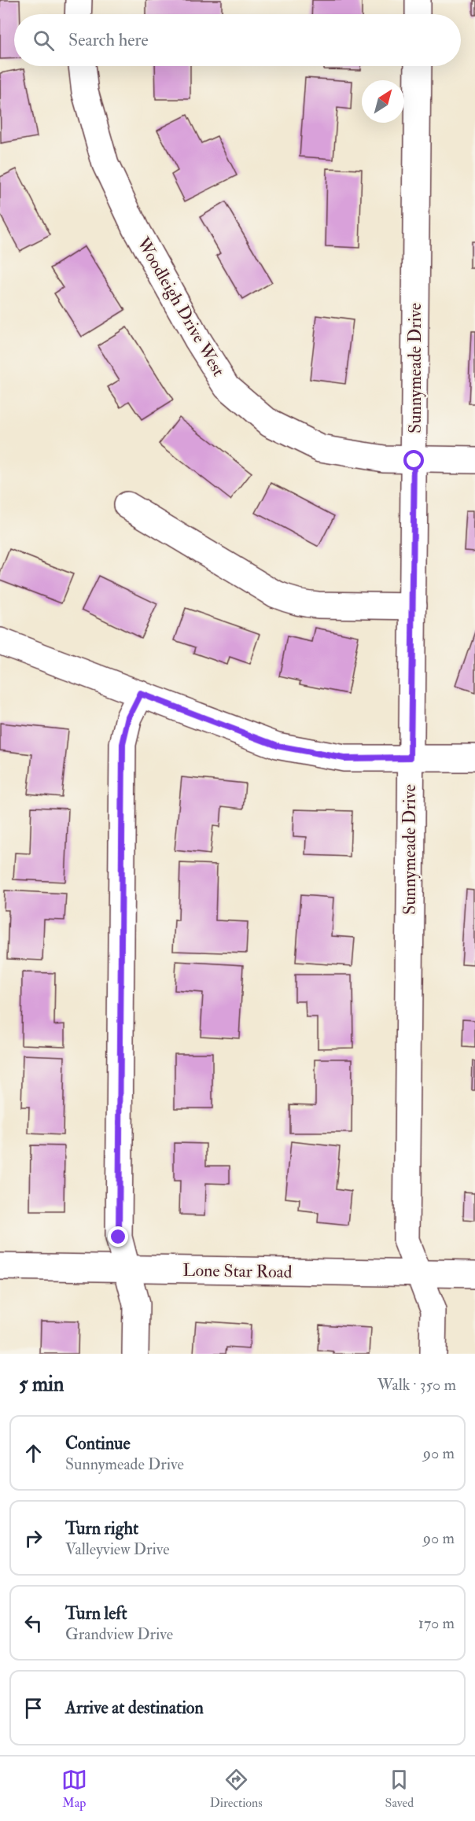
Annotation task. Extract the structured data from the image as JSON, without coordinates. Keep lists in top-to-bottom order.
{
  "streets": {
    "street": ["Woodleigh Drive West", "Sunnymeade Drive", "Lone Star Road"]
  },
  "crossings": [
    ["Woodleigh Drive West", "Sunnymeade Drive"],
    ["Sunnymeade Drive", "Lone Star Road"]
  ],
  "north": "top right",
  "page": {
    "search": "Search here",
    "heading": ["5 min", "Walk · 350 m"],
    "list": [
      ["Continue", "Sunnymeade Drive", "90 m"],
      ["Turn right", "Valleyview Drive", "90 m"],
      ["Turn left", "Grandview Drive", "170 m"],
      "Arrive at destination"
    ],
    "nav": ["Map", "Directions", "Saved"]
  }
}
